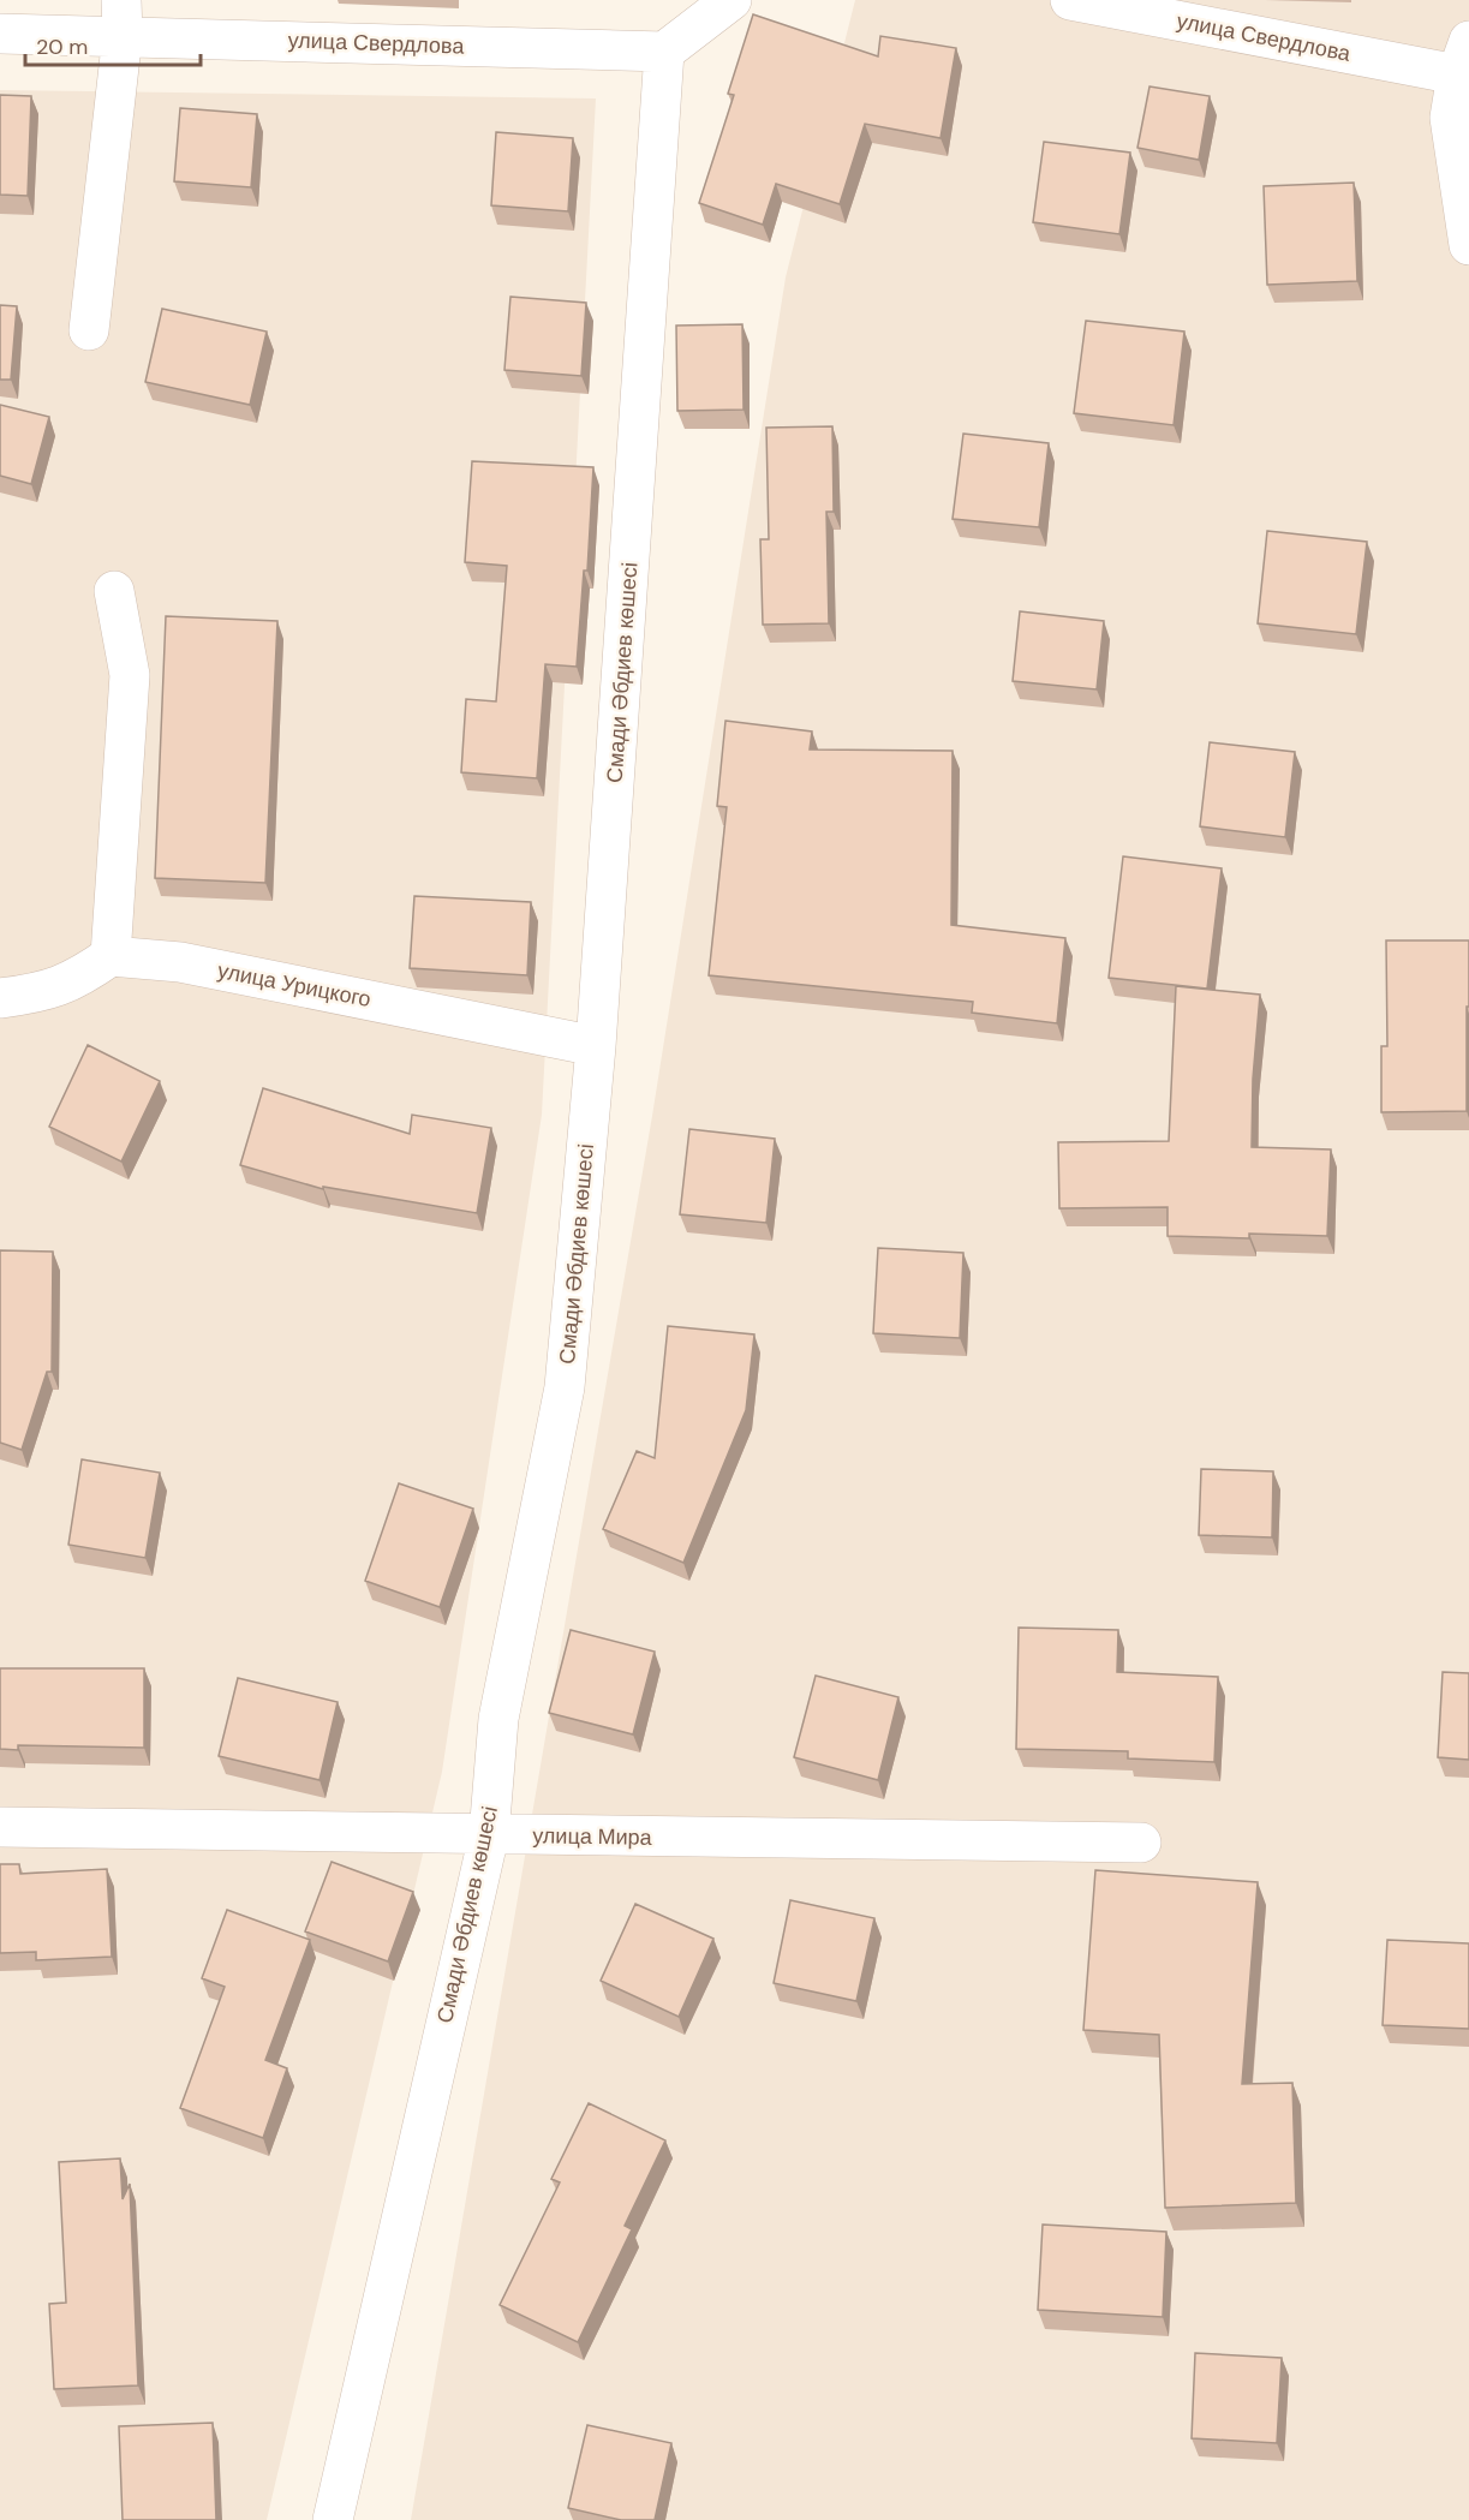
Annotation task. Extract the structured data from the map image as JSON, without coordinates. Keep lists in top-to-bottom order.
{
  "streets": {
    "street": [
      "улица Свердлова",
      "Смади Әбдиев көшесі",
      "улица Урицкого",
      "улица Мира"
    ]
  },
  "crossings": [
    ["улица Свердлова", "Смади Әбдиев көшесі"],
    ["Смади Әбдиев көшесі", "улица Урицкого"],
    ["Смади Әбдиев көшесі", "улица Мира"]
  ],
  "scale_bar": "20 m"
}
